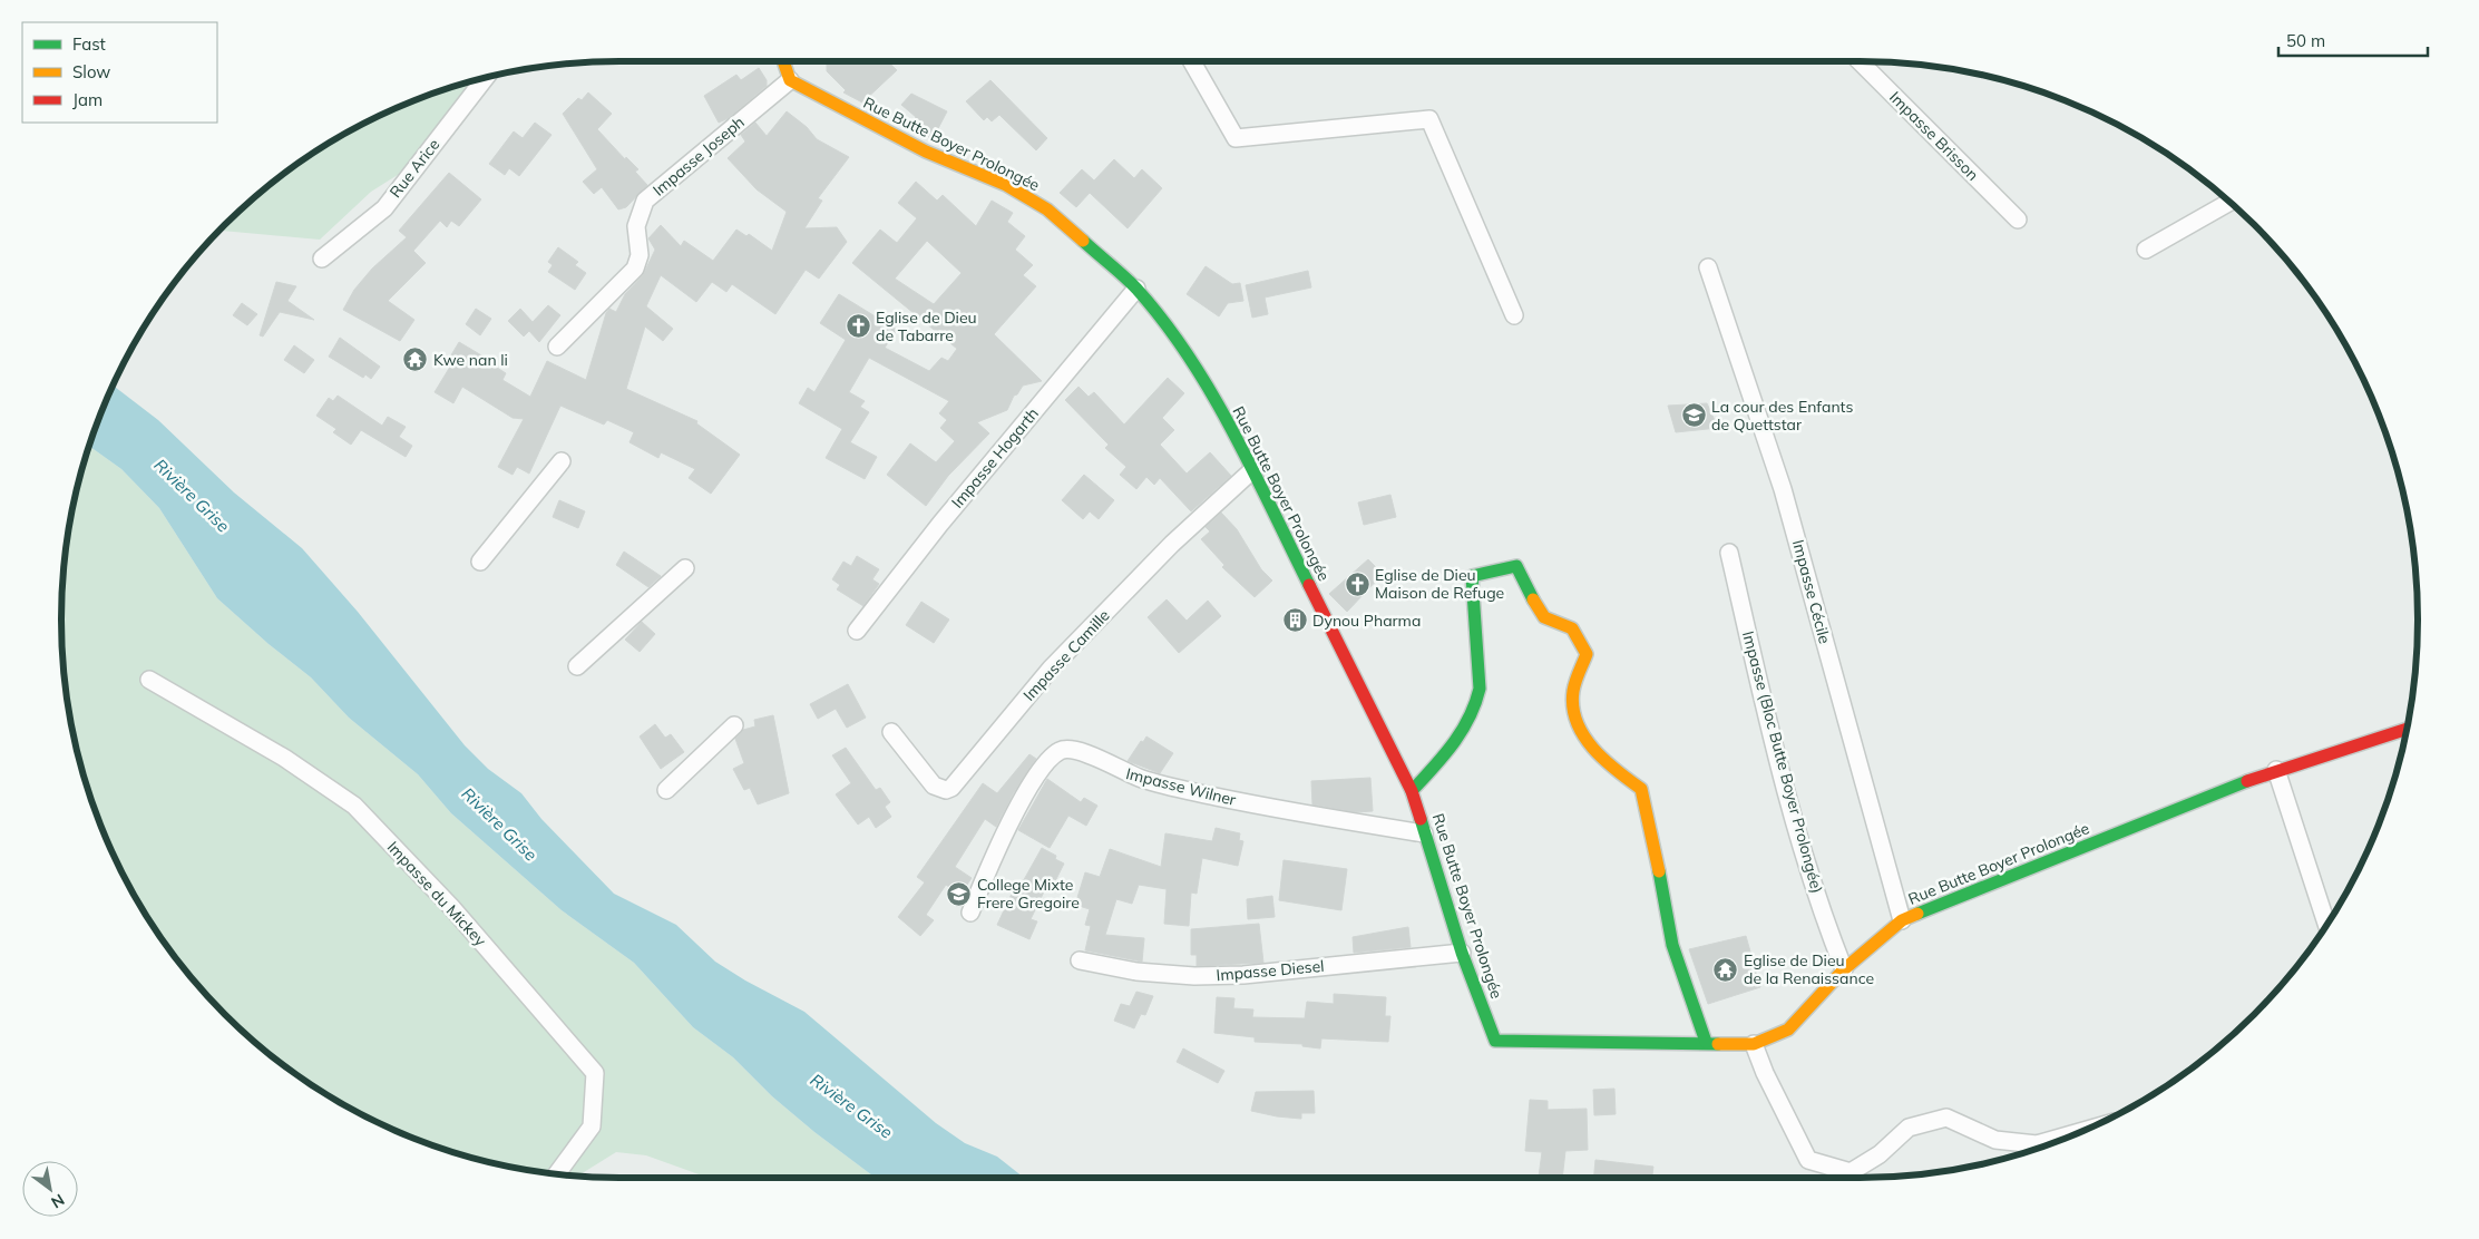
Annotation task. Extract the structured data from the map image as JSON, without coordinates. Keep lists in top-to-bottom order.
{
  "streets": {
    "street": [
      "Impasse Brisson",
      "Rue Butte Boyer Prolongée",
      "Impasse Joseph",
      "Rue Arice",
      "Impasse Hogarth",
      "Impasse Cécile",
      "Impasse Camille",
      "Impasse (Bloc Butte Boyer Prolongée)",
      "Impasse Wilner",
      "Impasse du Mickey",
      "Impasse Diesel"
    ]
  },
  "crossings": [
    ["Rue Butte Boyer Prolongée", "Impasse Joseph"],
    ["Rue Butte Boyer Prolongée", "Impasse Hogarth"],
    ["Rue Butte Boyer Prolongée", "Impasse Cécile"],
    ["Rue Butte Boyer Prolongée", "Impasse Camille"],
    ["Rue Butte Boyer Prolongée", "Impasse (Bloc Butte Boyer Prolongée)"],
    ["Rue Butte Boyer Prolongée", "Impasse Wilner"],
    ["Rue Butte Boyer Prolongée", "Impasse Diesel"]
  ],
  "water": ["Rivière Grise"],
  "places": {
    "church": ["Eglise de Dieu de Tabarre", "Eglise de Dieu Maison de Refuge"],
    "temple": ["Kwe nan li", "Eglise de Dieu de la Renaissance"],
    "school or university": ["La cour des Enfants de Quettstar", "College Mixte Frere Gregoire"],
    "building": ["Dynou Pharma"]
  },
  "legend": ["Fast", "Slow", "Jam"],
  "scale_bar": "50 m",
  "north": "bottom right"
}
